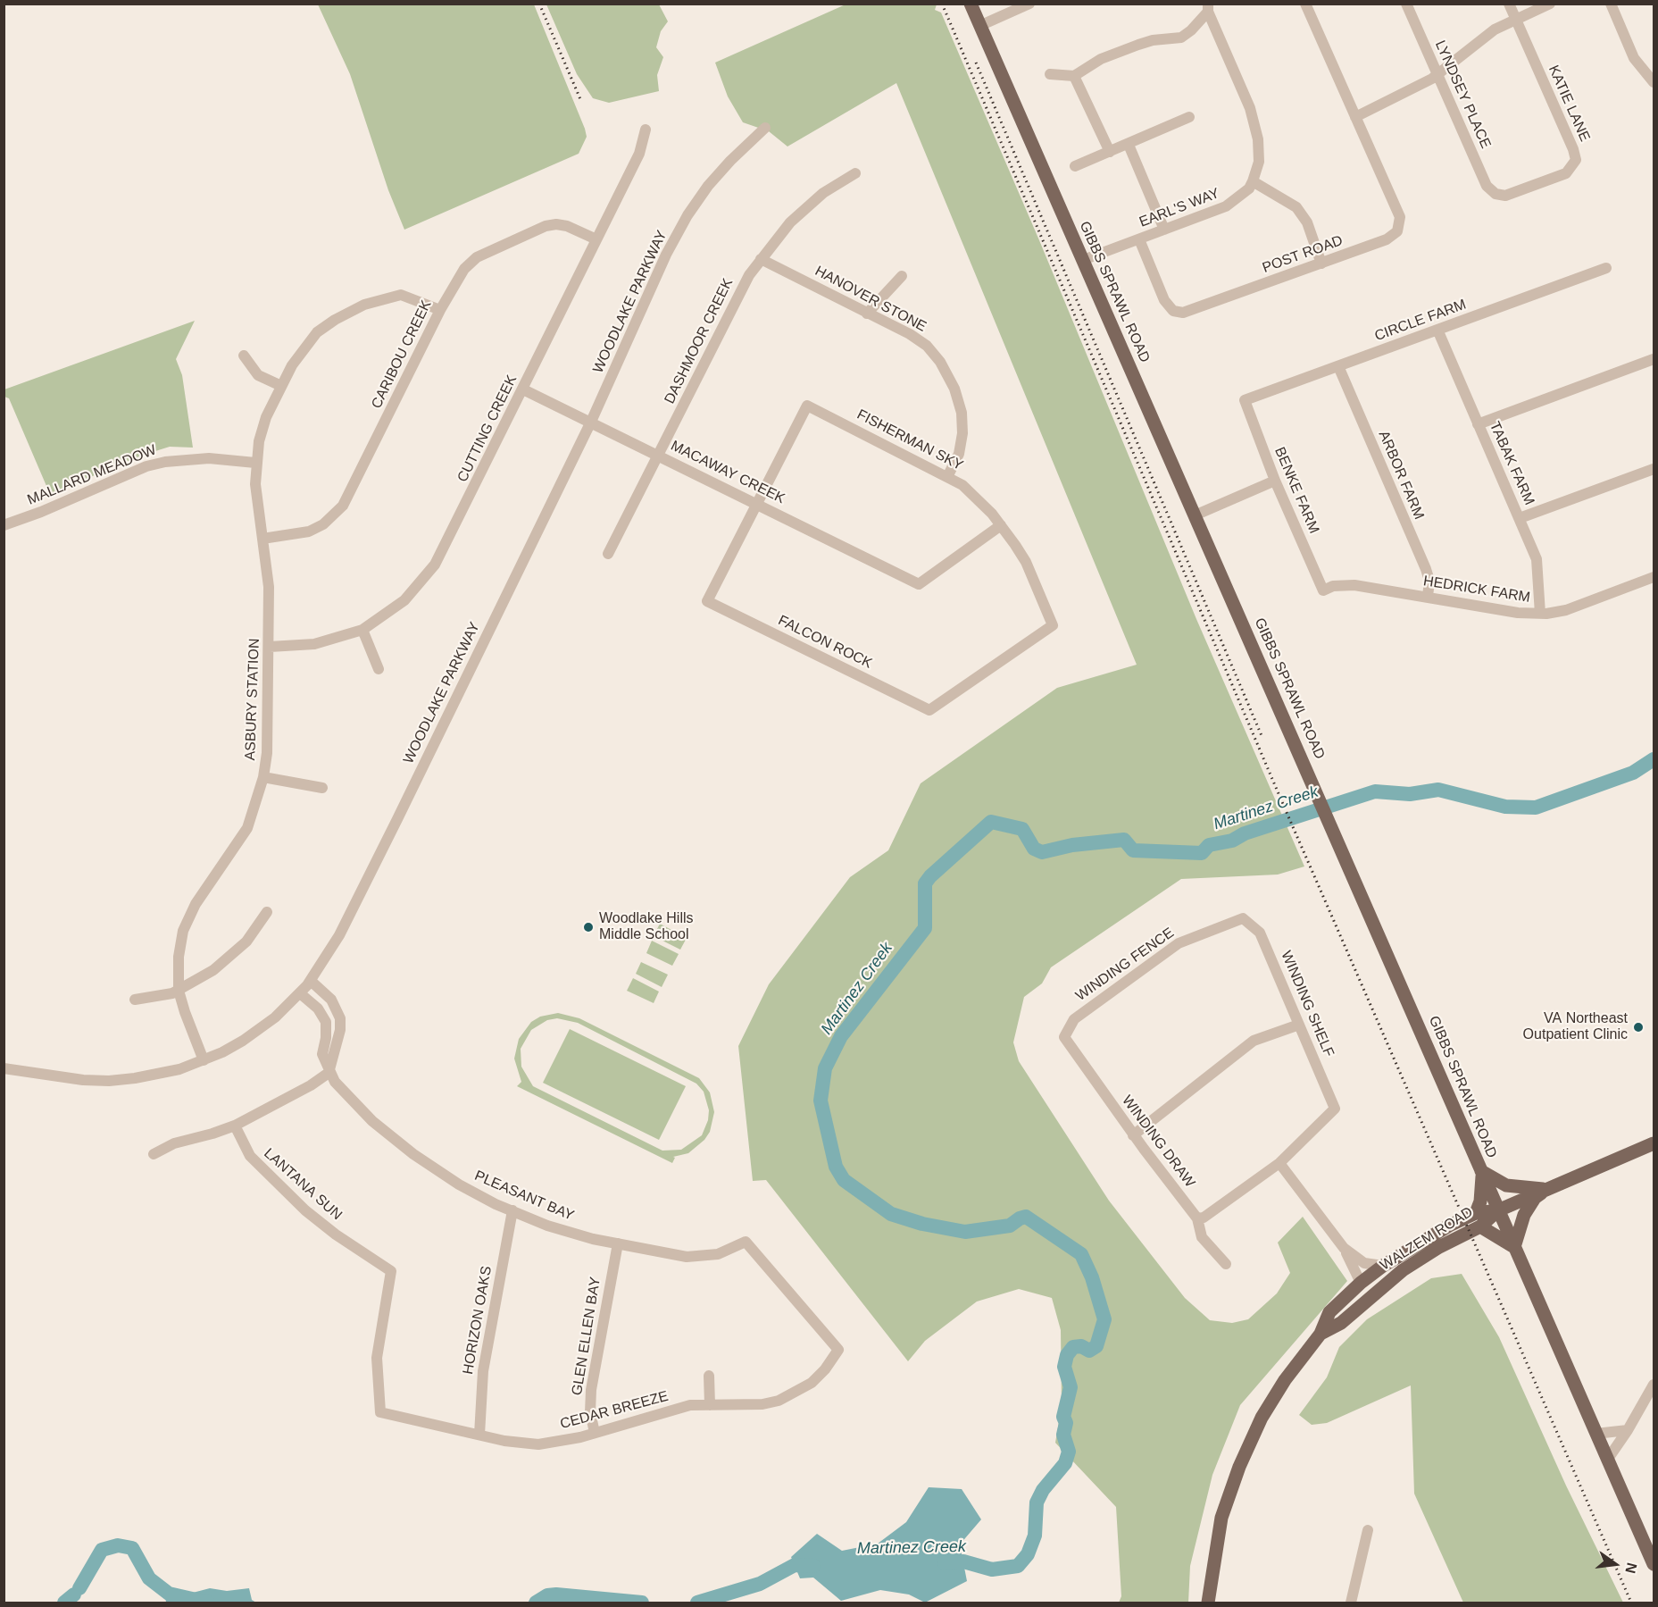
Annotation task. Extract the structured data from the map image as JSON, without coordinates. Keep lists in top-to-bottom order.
{
  "streets": {
    "main road": ["GIBBS SPRAWL ROAD", "WALZEM ROAD"],
    "street": [
      "LYNDSEY PLACE",
      "KATIE LANE",
      "EARL'S WAY",
      "POST ROAD",
      "HANOVER STONE",
      "WOODLAKE PARKWAY",
      "CIRCLE FARM",
      "DASHMOOR CREEK",
      "CARIBOU CREEK",
      "CUTTING CREEK",
      "FISHERMAN SKY",
      "TABAK FARM",
      "MACAWAY CREEK",
      "MALLARD MEADOW",
      "ARBOR FARM",
      "BENKE FARM",
      "HEDRICK FARM",
      "FALCON ROCK",
      "ASBURY STATION",
      "WINDING FENCE",
      "WINDING SHELF",
      "WINDING DRAW",
      "LANTANA SUN",
      "PLEASANT BAY",
      "HORIZON OAKS",
      "GLEN ELLEN BAY",
      "CEDAR BREEZE"
    ]
  },
  "crossings": [
    ["LYNDSEY PLACE", "KATIE LANE"],
    ["EARL'S WAY", "POST ROAD"],
    ["EARL'S WAY", "GIBBS SPRAWL ROAD"],
    ["GIBBS SPRAWL ROAD", "WALZEM ROAD"],
    ["HANOVER STONE", "DASHMOOR CREEK"],
    ["HANOVER STONE", "FISHERMAN SKY"],
    ["WOODLAKE PARKWAY", "MACAWAY CREEK"],
    ["WOODLAKE PARKWAY", "ASBURY STATION"],
    ["CIRCLE FARM", "TABAK FARM"],
    ["CIRCLE FARM", "ARBOR FARM"],
    ["CIRCLE FARM", "BENKE FARM"],
    ["DASHMOOR CREEK", "MACAWAY CREEK"],
    ["CARIBOU CREEK", "CUTTING CREEK"],
    ["CARIBOU CREEK", "ASBURY STATION"],
    ["CUTTING CREEK", "MACAWAY CREEK"],
    ["CUTTING CREEK", "ASBURY STATION"],
    ["FISHERMAN SKY", "MACAWAY CREEK"],
    ["FISHERMAN SKY", "FALCON ROCK"],
    ["TABAK FARM", "HEDRICK FARM"],
    ["MACAWAY CREEK", "FALCON ROCK"],
    ["MALLARD MEADOW", "ASBURY STATION"],
    ["ARBOR FARM", "HEDRICK FARM"],
    ["BENKE FARM", "HEDRICK FARM"],
    ["WINDING FENCE", "WINDING SHELF"],
    ["WINDING FENCE", "WINDING DRAW"],
    ["LANTANA SUN", "CEDAR BREEZE"],
    ["PLEASANT BAY", "HORIZON OAKS"],
    ["PLEASANT BAY", "GLEN ELLEN BAY"],
    ["PLEASANT BAY", "CEDAR BREEZE"],
    ["HORIZON OAKS", "CEDAR BREEZE"],
    ["GLEN ELLEN BAY", "CEDAR BREEZE"]
  ],
  "water": ["Martinez Creek"],
  "places": ["Woodlake Hills Middle School", "VA Northeast Outpatient Clinic"],
  "north": "right"
}
